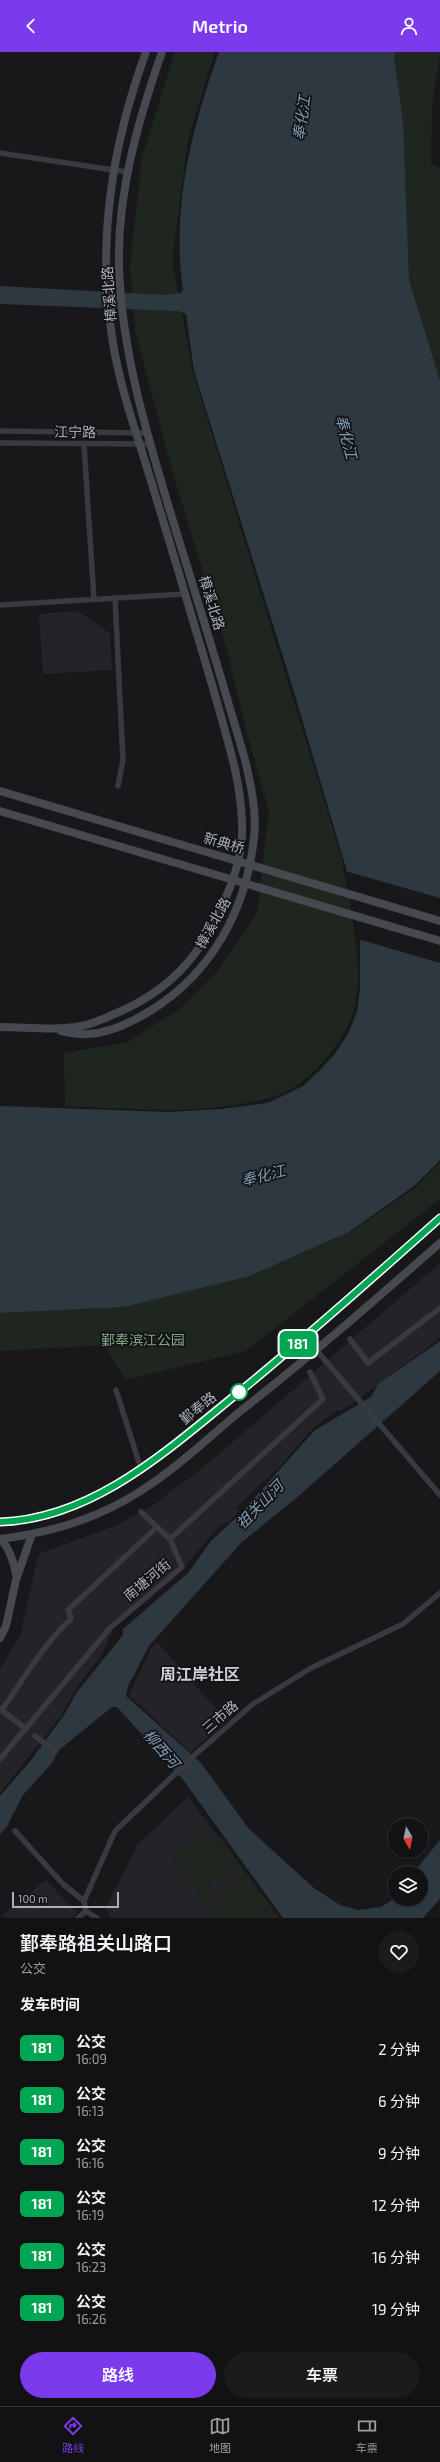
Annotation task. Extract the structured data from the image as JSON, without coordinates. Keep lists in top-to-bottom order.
{
  "streets": {
    "street": [
      "樟溪北路",
      "江宁路",
      "新典桥",
      "鄞奉路",
      "南塘河街",
      "三市路"
    ]
  },
  "crossings": [
    ["樟溪北路", "江宁路"]
  ],
  "districts": ["周江岸社区"],
  "water": ["奉化江", "祖关山河", "柳西河"],
  "parks": ["鄞奉滨江公园"],
  "lines": ["bus line 181"],
  "scale_bar": "100 m",
  "north": "bottom",
  "page": {
    "header": "Metrio",
    "on_map": "181",
    "scale": "100 m",
    "heading": [
      ["鄞奉路祖关山路口", "公交"],
      "发车时间"
    ],
    "list": [
      {
        "mark": "181",
        "name": "公交",
        "note": "16:09",
        "value": "2 分钟"
      },
      {
        "mark": "181",
        "name": "公交",
        "note": "16:13",
        "value": "6 分钟"
      },
      {
        "mark": "181",
        "name": "公交",
        "note": "16:16",
        "value": "9 分钟"
      },
      {
        "mark": "181",
        "name": "公交",
        "note": "16:19",
        "value": "12 分钟"
      },
      {
        "mark": "181",
        "name": "公交",
        "note": "16:23",
        "value": "16 分钟"
      },
      {
        "mark": "181",
        "name": "公交",
        "note": "16:26",
        "value": "19 分钟"
      }
    ],
    "buttons": ["路线", "车票"],
    "tabs": ["路线", "地图", "车票"]
  }
}
